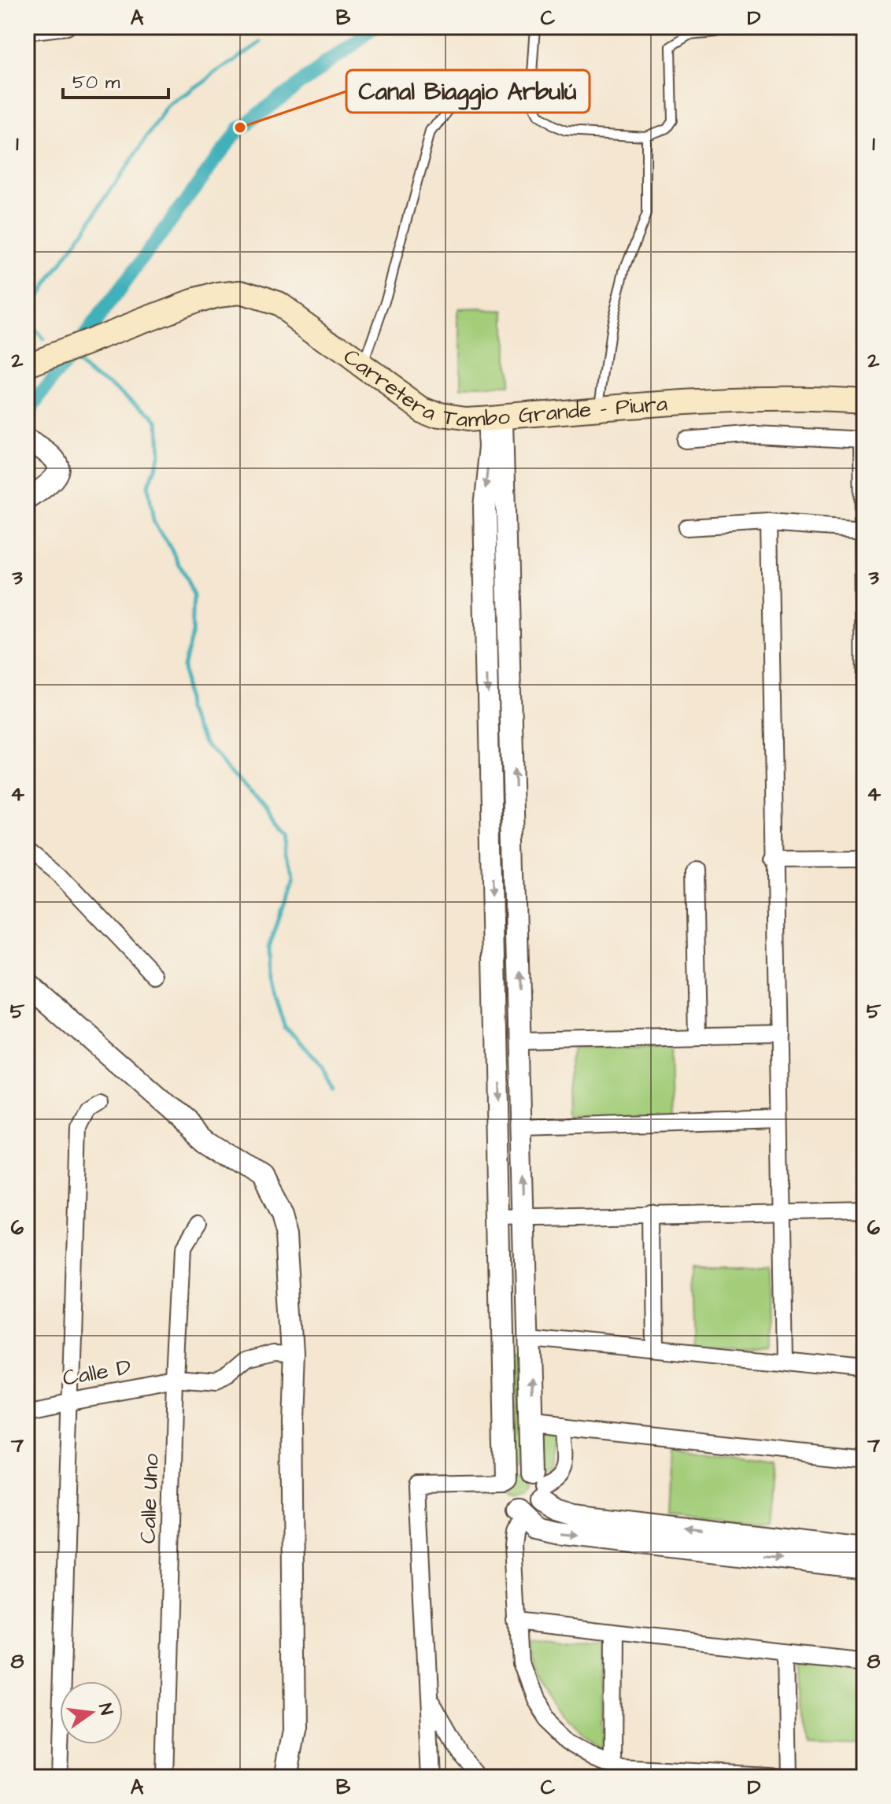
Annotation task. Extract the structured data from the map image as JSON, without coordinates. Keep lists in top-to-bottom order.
{
  "streets": {
    "main road": ["Carretera Tambo Grande - Piura"],
    "street": ["Calle D", "Calle Uno"]
  },
  "crossings": [
    ["Calle D", "Calle Uno"]
  ],
  "places": ["Canal Biaggio Arbulú"],
  "scale_bar": "50 m",
  "north": "right",
  "grid": {
    "columns": [
      "A",
      "B",
      "C",
      "D"
    ],
    "rows": [
      "1",
      "2",
      "3",
      "4",
      "5",
      "6",
      "7",
      "8"
    ]
  }
}
